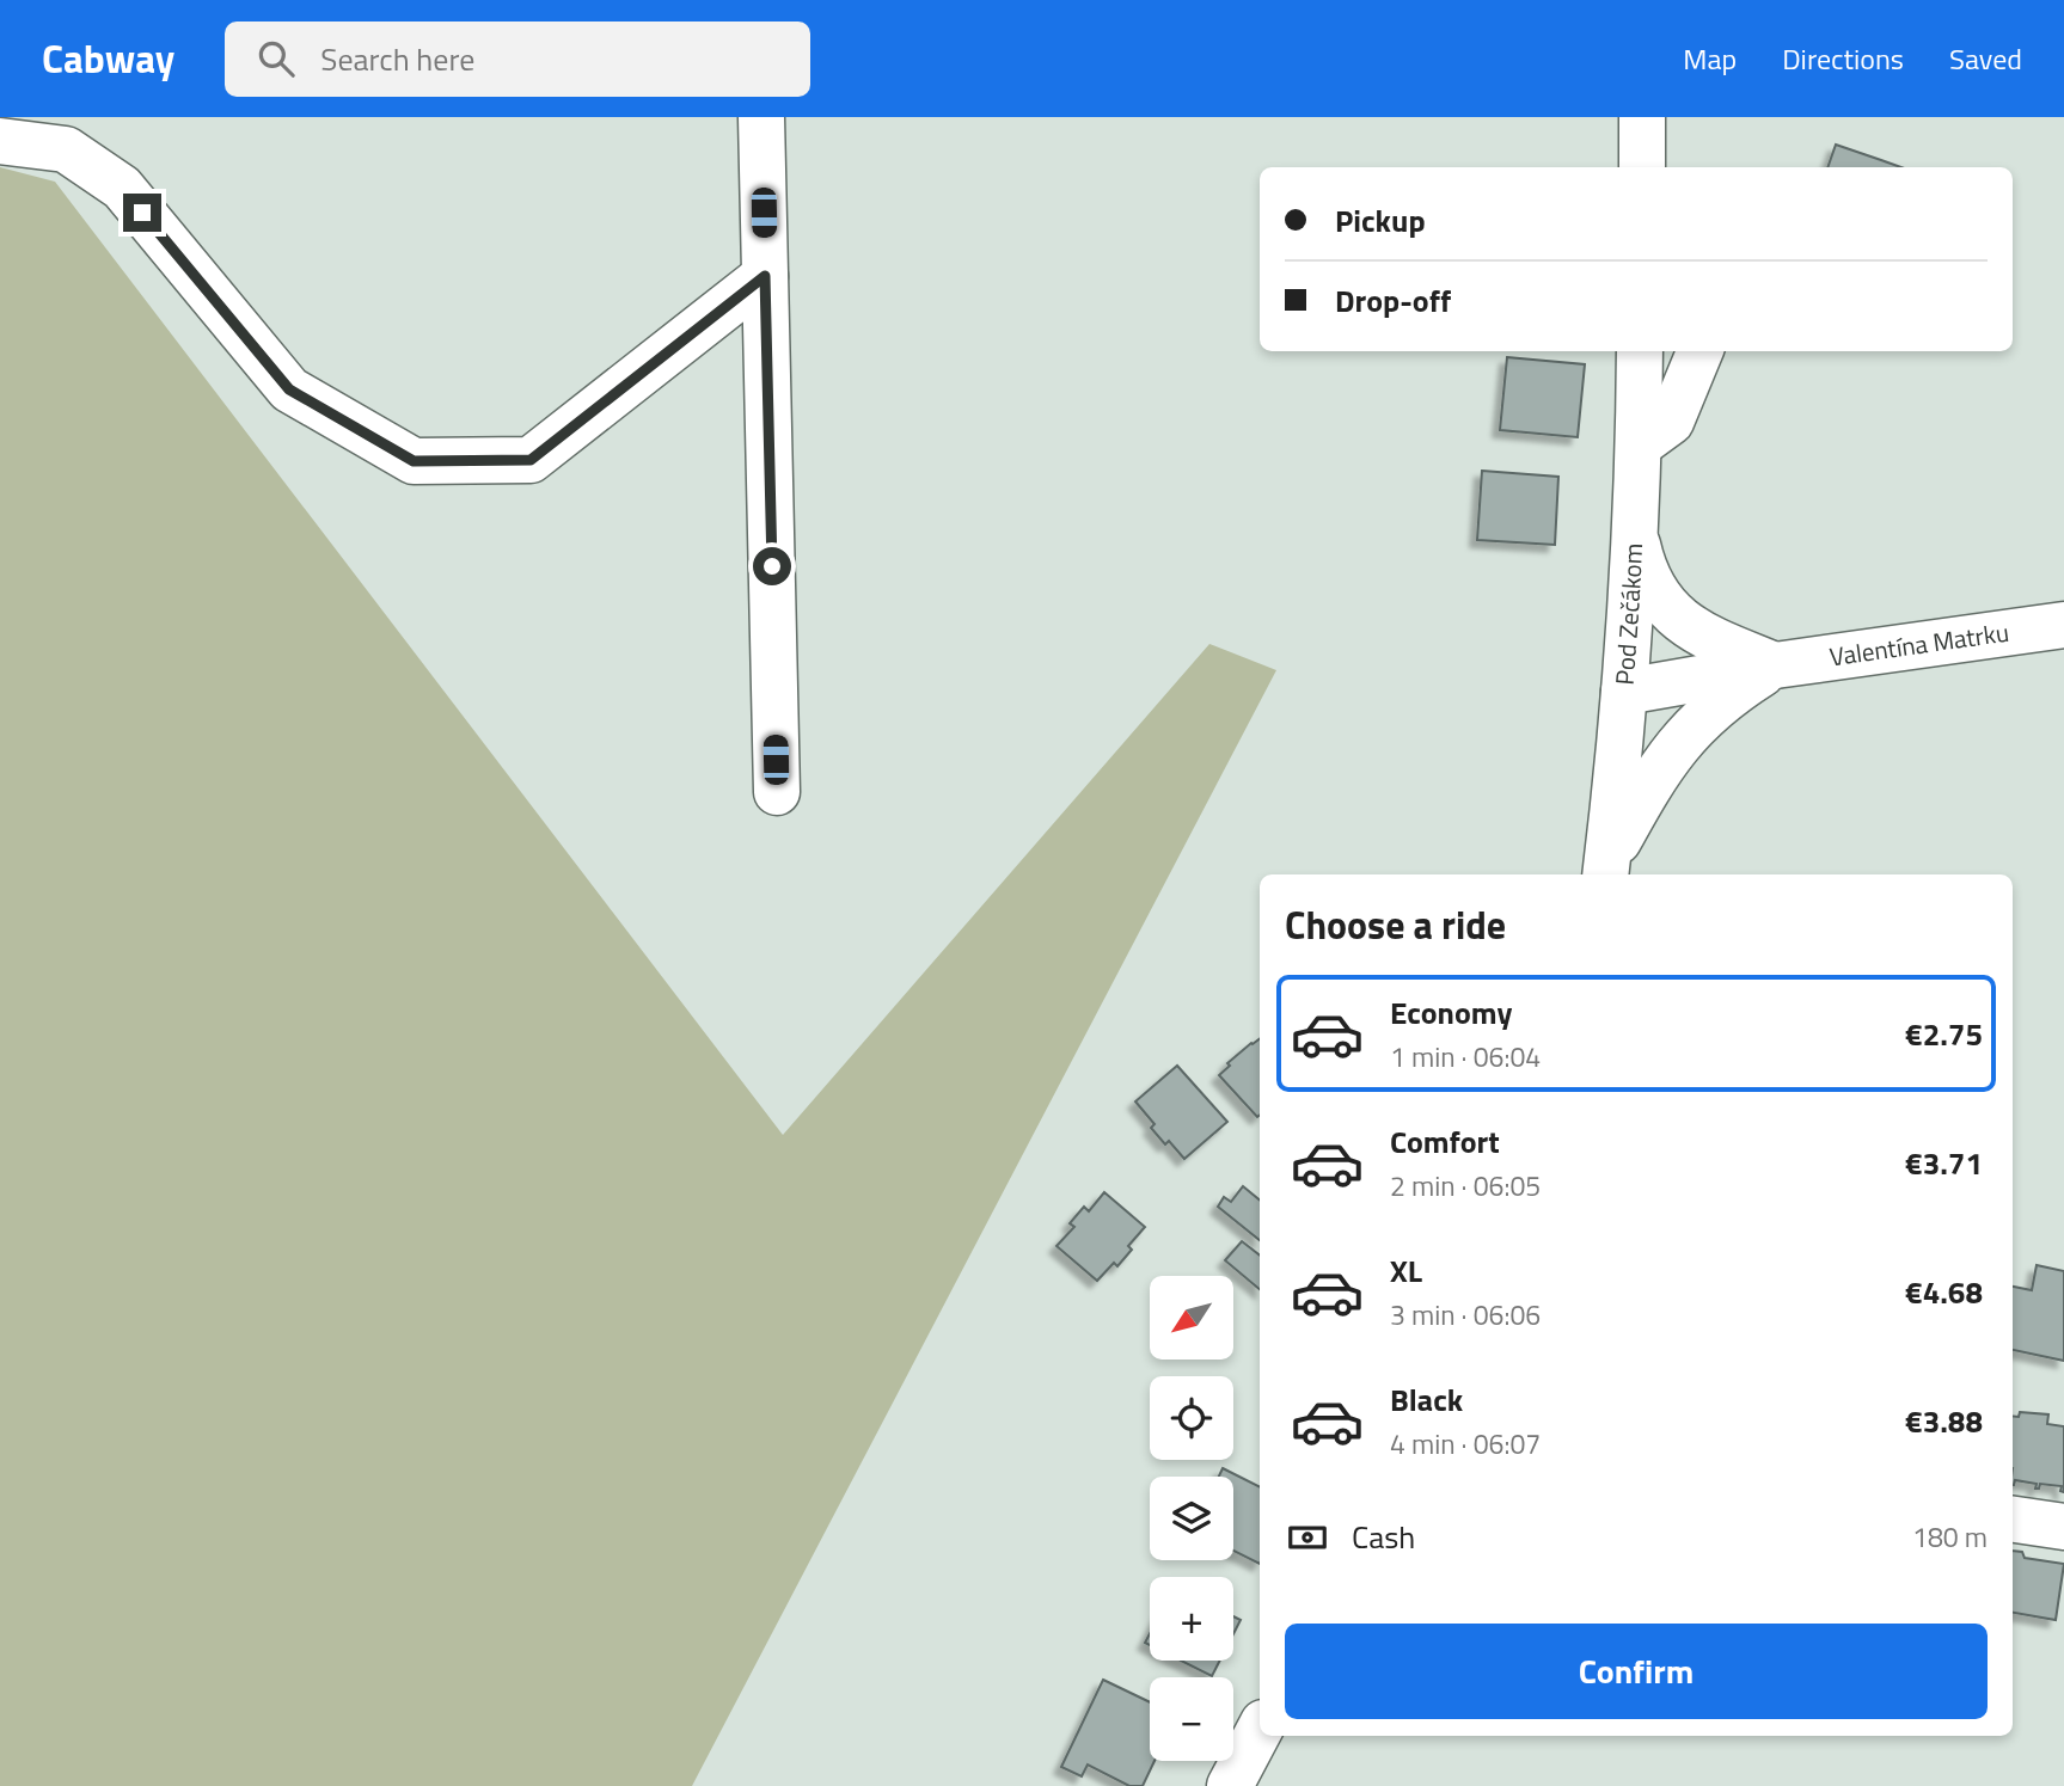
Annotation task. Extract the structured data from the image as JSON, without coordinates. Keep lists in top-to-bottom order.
{
  "streets": {
    "street": ["Pod Zečákom", "Valentína Matrku"]
  },
  "crossings": [
    ["Pod Zečákom", "Valentína Matrku"]
  ],
  "north": "bottom left",
  "page": {
    "header": "Cabway",
    "search": "Search here",
    "nav": ["Map", "Directions", "Saved"],
    "banner": ["Pickup", "Drop-off"],
    "heading": "Choose a ride",
    "list": [
      {
        "name": "Economy",
        "note": "1 min · 06:04",
        "value": "€2.75"
      },
      {
        "name": "Comfort",
        "note": "2 min · 06:05",
        "value": "€3.71"
      },
      {
        "name": "XL",
        "note": "3 min · 06:06",
        "value": "€4.68"
      },
      {
        "name": "Black",
        "note": "4 min · 06:07",
        "value": "€3.88"
      }
    ],
    "map_buttons": ["+", "−"],
    "pay": ["Cash", "180 m"],
    "buttons": "Confirm"
  }
}
